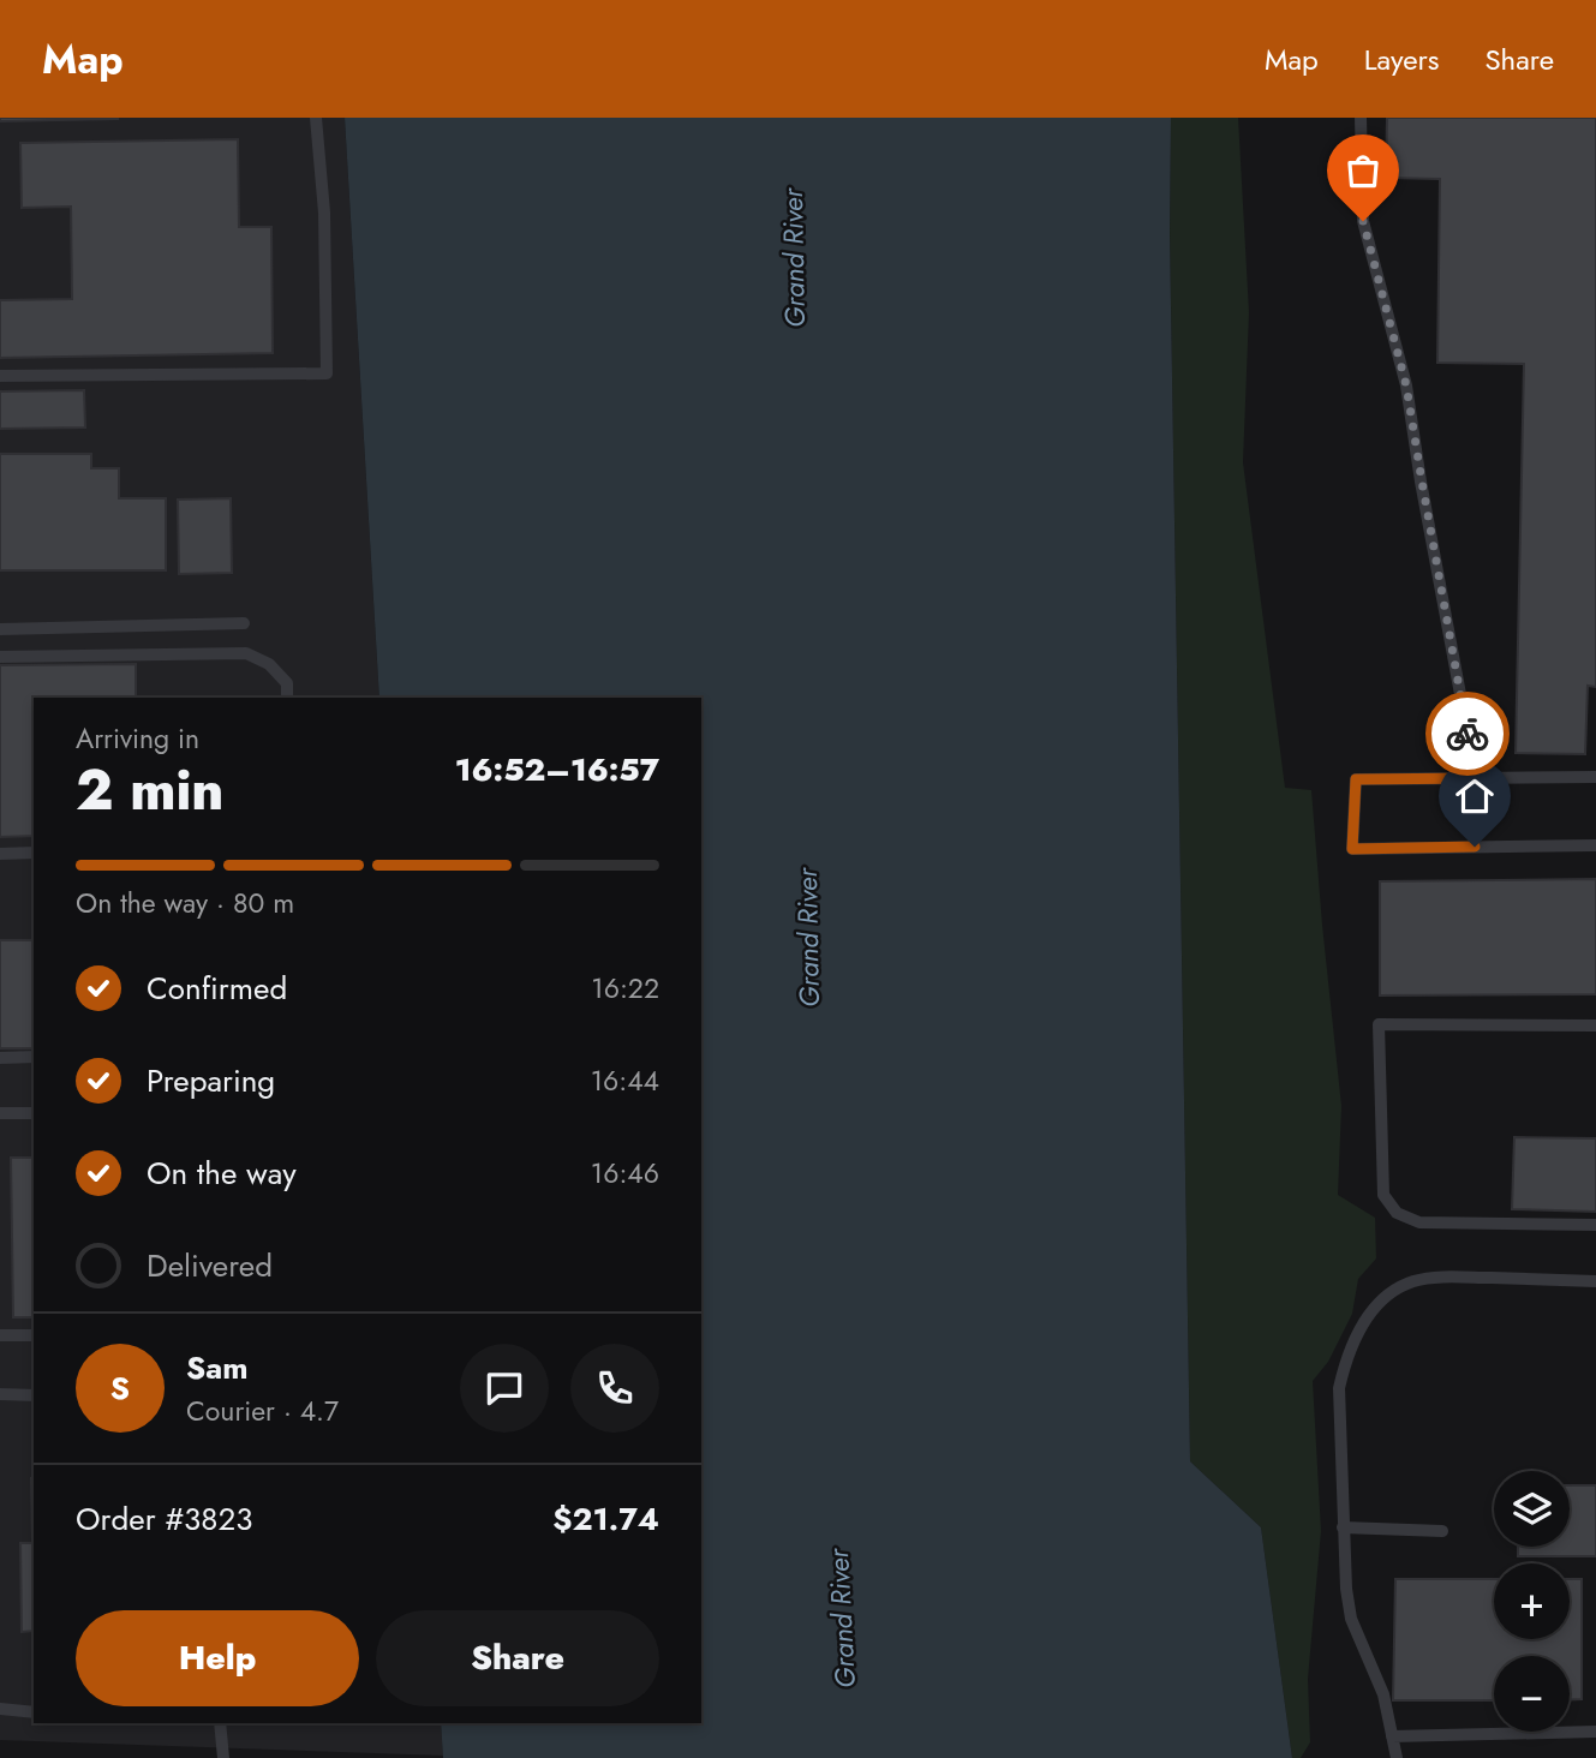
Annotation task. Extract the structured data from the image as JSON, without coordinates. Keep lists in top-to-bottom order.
{
  "water": ["Grand River"],
  "page": {
    "header": "Map",
    "nav": ["Map", "Layers", "Share"],
    "heading": ["2 min", "Arriving in", "16:52–16:57"],
    "panel": [
      "Sam",
      "Courier · 4.7",
      "Order #3823",
      "$21.74"
    ],
    "bar": "On the way · 80 m",
    "list": [
      ["Confirmed", "16:22"],
      ["Preparing", "16:44"],
      ["On the way", "16:46"],
      "Delivered"
    ],
    "round": "S",
    "map_buttons": ["+", "−"],
    "buttons": ["Help", "Share"]
  }
}
